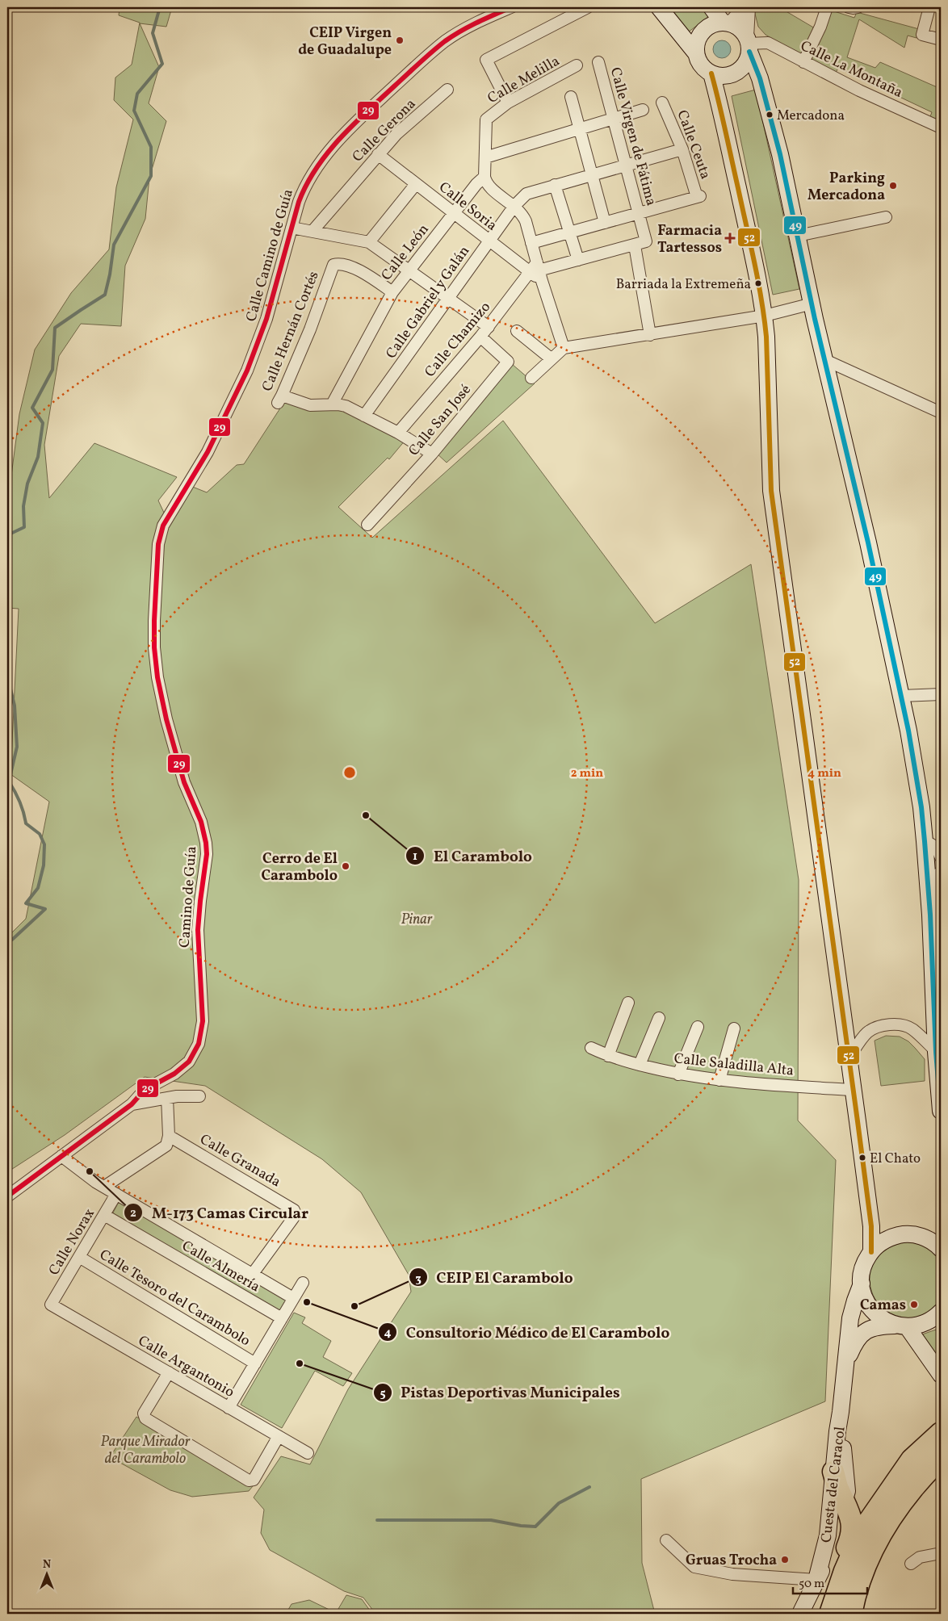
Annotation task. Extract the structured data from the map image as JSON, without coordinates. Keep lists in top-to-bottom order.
{
  "streets": {
    "main road": ["Cuesta del Caracol"],
    "street": [
      "Calle La Montaña",
      "Calle Melilla",
      "Calle Gerona",
      "Calle Virgen de Fátima",
      "Calle Ceuta",
      "Calle Soria",
      "Calle León",
      "Calle Camino de Guía",
      "Calle Gabriel y Galán",
      "Calle Hernán Cortés",
      "Calle Chamizo",
      "Calle San José",
      "Camino de Guía",
      "Calle Saladilla Alta",
      "Calle Granada",
      "Calle Norax",
      "Calle Almería",
      "Calle Tesoro del Carambolo",
      "Calle Argantonio"
    ]
  },
  "crossings": [
    ["Calle Gerona", "Calle Soria"],
    ["Calle Virgen de Fátima", "Calle Ceuta"],
    ["Calle Virgen de Fátima", "Calle Gabriel y Galán"],
    ["Calle Ceuta", "Calle Gabriel y Galán"],
    ["Calle Soria", "Calle León"],
    ["Calle Soria", "Calle Gabriel y Galán"],
    ["Calle Soria", "Calle Chamizo"],
    ["Calle León", "Calle Hernán Cortés"],
    ["Calle Camino de Guía", "Camino de Guía"],
    ["Calle Chamizo", "Calle San José"],
    ["Camino de Guía", "Calle Almería"],
    ["Calle Granada", "Calle Almería"],
    ["Calle Norax", "Calle Almería"],
    ["Calle Norax", "Calle Tesoro del Carambolo"],
    ["Calle Norax", "Calle Argantonio"]
  ],
  "parks": ["Pinar", "Parque Mirador del Carambolo"],
  "places": {
    "other": [
      "CEIP Virgen de Guadalupe",
      "Mercadona",
      "Parking Mercadona",
      "Barriada la Extremeña",
      "El Carambolo",
      "Cerro de El Carambolo",
      "El Chato",
      "M-173 Camas Circular",
      "Consultorio Médico de El Carambolo",
      "Camas",
      "CEIP El Carambolo",
      "Pistas Deportivas Municipales",
      "Gruas Trocha"
    ],
    "health": ["Farmacia Tartessos"]
  },
  "lines": ["transit line 29", "transit line 49", "transit line 52"],
  "scale_bar": "50 m",
  "north": "top",
  "rings": ["2 min", "4 min"]
}
